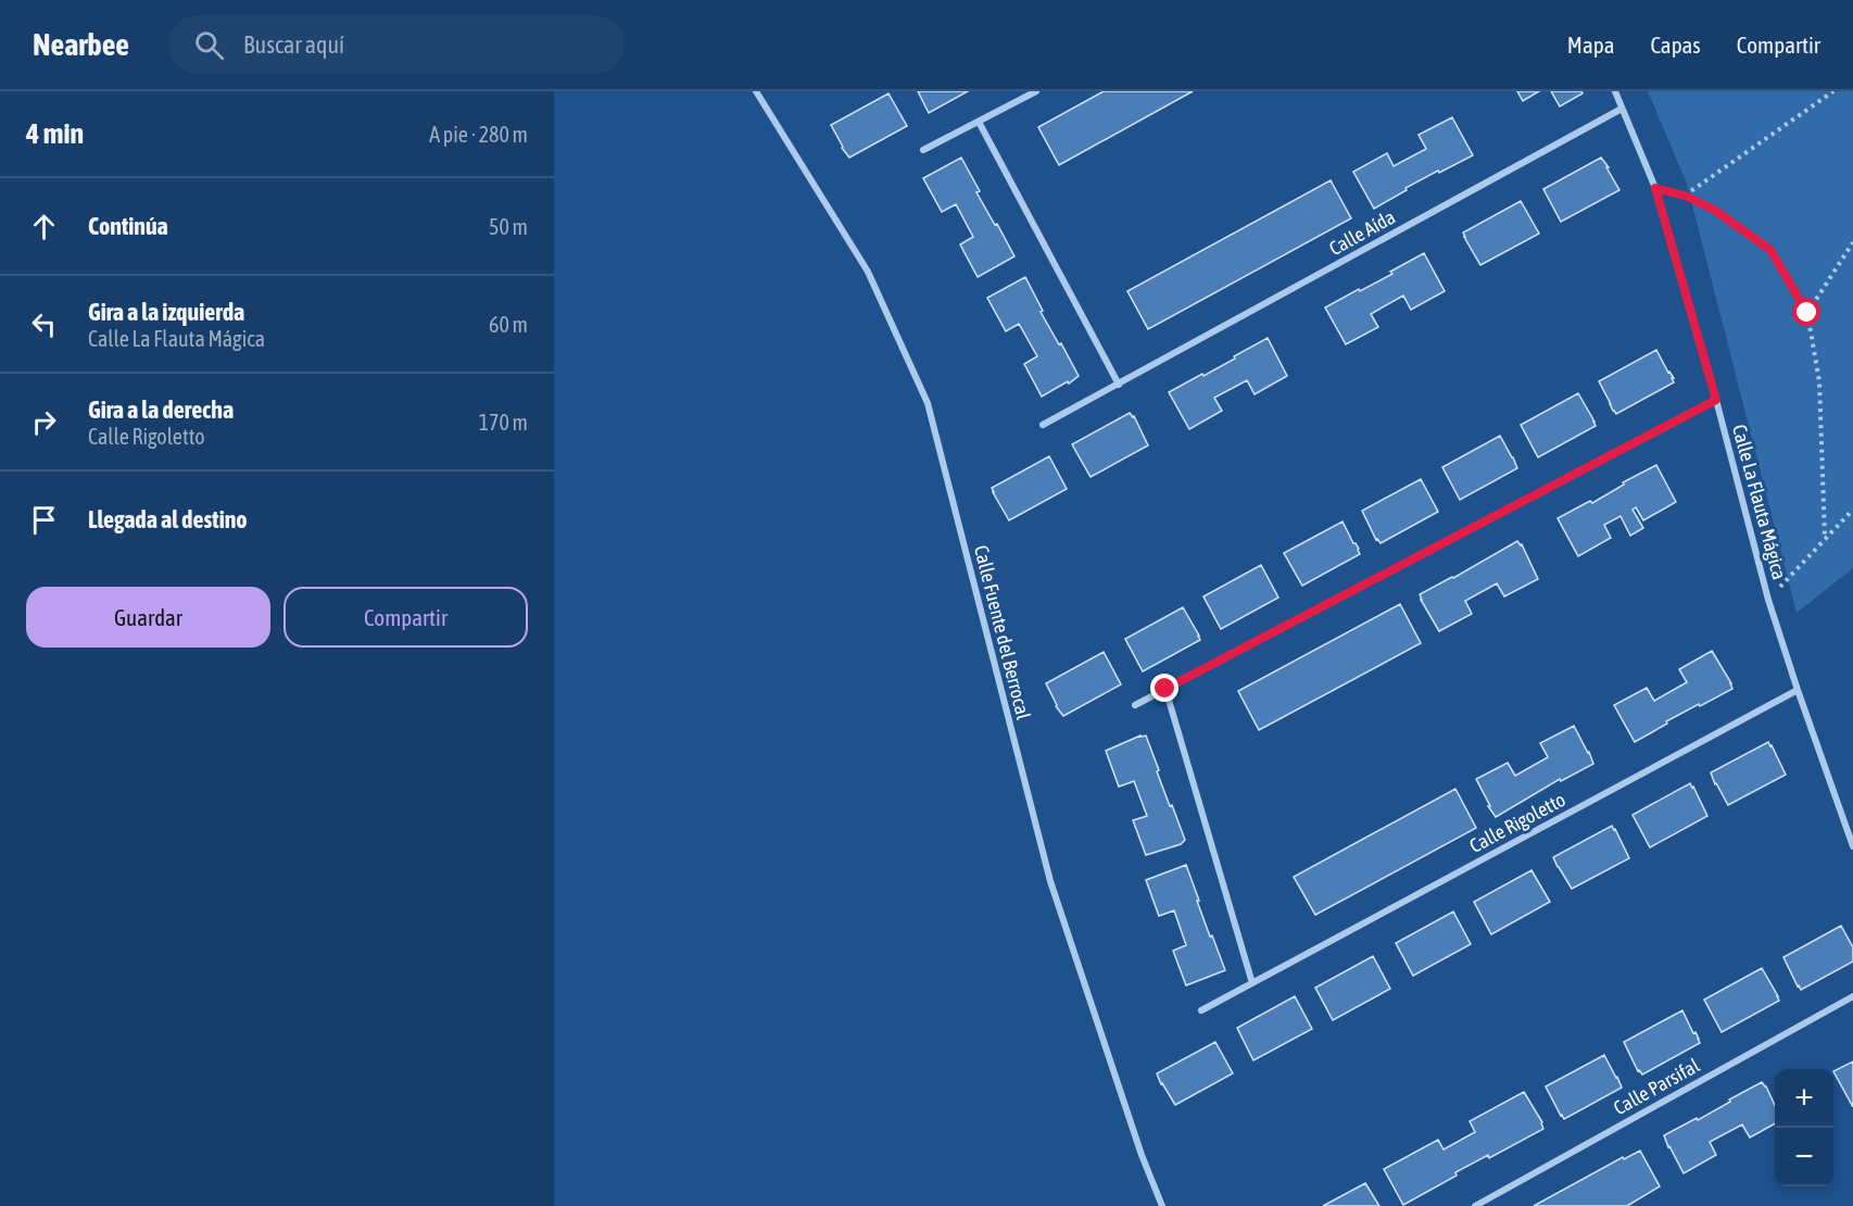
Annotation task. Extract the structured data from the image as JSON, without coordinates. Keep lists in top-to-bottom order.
{
  "streets": {
    "street": [
      "Calle Aída",
      "Calle La Flauta Mágica",
      "Calle Fuente del Berrocal",
      "Calle Rigoletto",
      "Calle Parsifal"
    ]
  },
  "crossings": [
    ["Calle Aída", "Calle La Flauta Mágica"],
    ["Calle La Flauta Mágica", "Calle Rigoletto"]
  ],
  "page": {
    "header": "Nearbee",
    "search": "Buscar aquí",
    "nav": ["Mapa", "Capas", "Compartir"],
    "heading": ["4 min", "A pie · 280 m"],
    "list": [
      ["Continúa", "50 m"],
      ["Gira a la izquierda", "Calle La Flauta Mágica", "60 m"],
      ["Gira a la derecha", "Calle Rigoletto", "170 m"],
      "Llegada al destino"
    ],
    "buttons": ["Guardar", "Compartir"],
    "map_buttons": ["+", "−"]
  }
}
